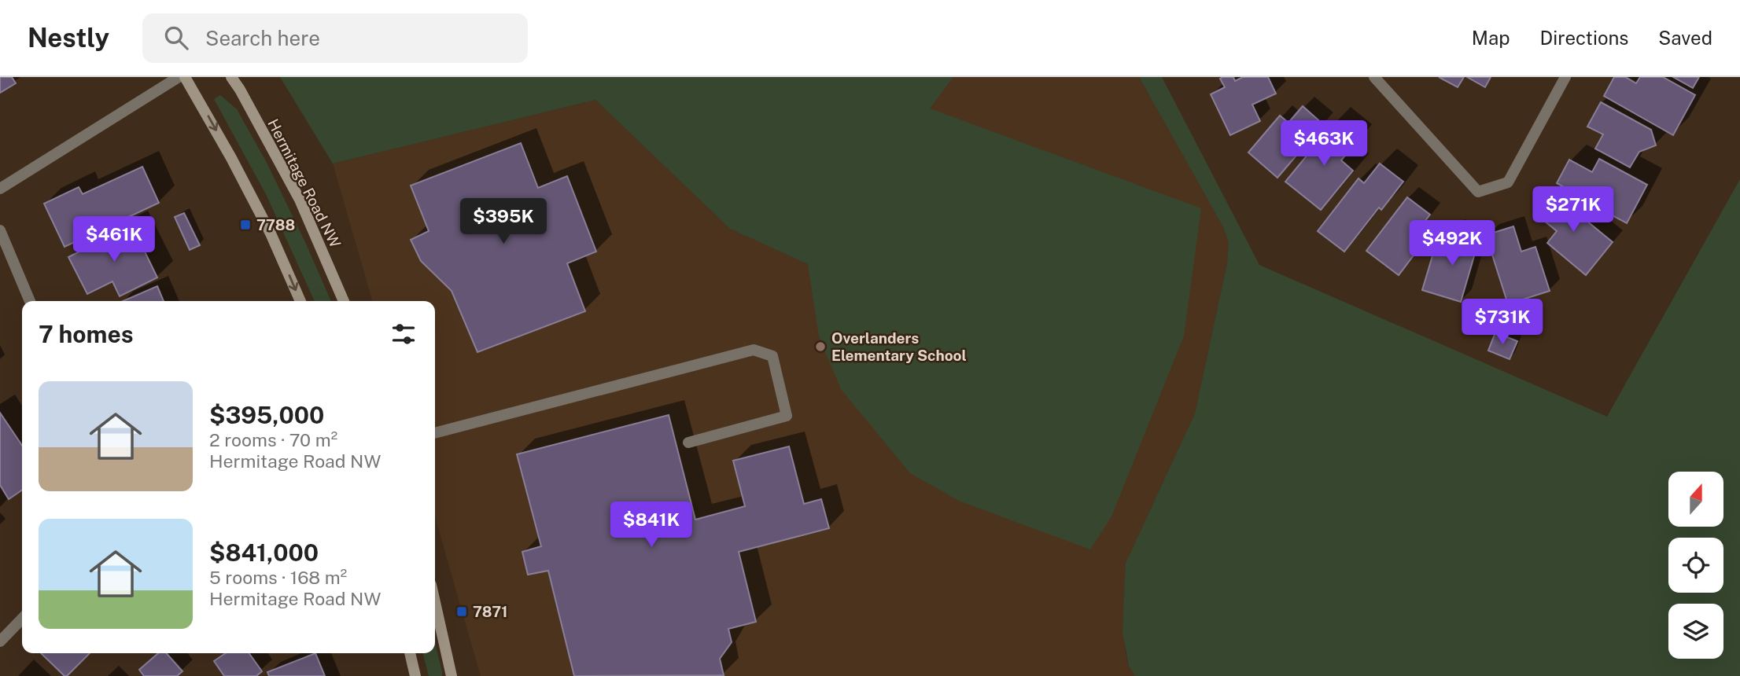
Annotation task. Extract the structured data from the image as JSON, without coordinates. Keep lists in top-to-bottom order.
{
  "streets": {
    "street": ["Hermitage Road NW"]
  },
  "places": {
    "transit": ["7788", "7871"],
    "other": ["Overlanders Elementary School"]
  },
  "north": "top",
  "page": {
    "header": "Nestly",
    "search": "Search here",
    "nav": ["Map", "Directions", "Saved"],
    "price": [
      "$463K",
      "$271K",
      "$395K",
      "$461K",
      "$492K",
      "$731K",
      "$841K"
    ],
    "heading": "7 homes",
    "list": [
      {
        "name": "$395,000",
        "note": "2 rooms · 70 m² · Hermitage Road NW"
      },
      {
        "name": "$841,000",
        "note": "5 rooms · 168 m² · Hermitage Road NW"
      }
    ]
  }
}
